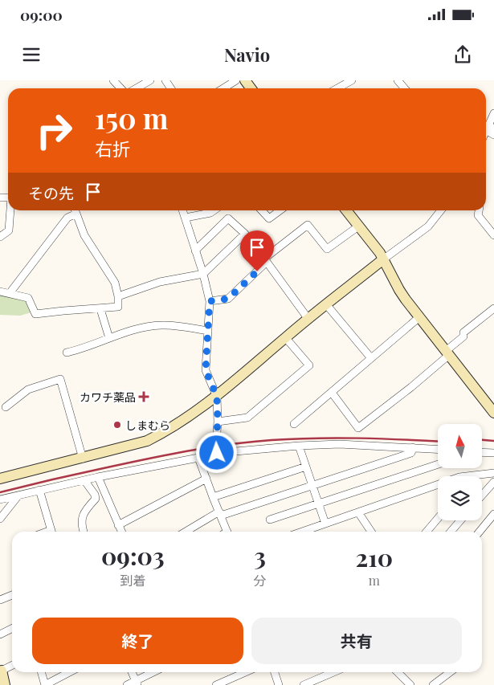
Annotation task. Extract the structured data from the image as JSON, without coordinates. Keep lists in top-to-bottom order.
{
  "places": {
    "health": ["カワチ薬品"],
    "other": ["しまむら"]
  },
  "north": "top",
  "page": {
    "status": "09:00",
    "header": "Navio",
    "turn": ["150 m", "右折"],
    "then": "その先",
    "eta": [
      "09:03",
      "到着",
      "3",
      "分",
      "210",
      "m"
    ],
    "buttons": ["終了", "共有"]
  }
}
